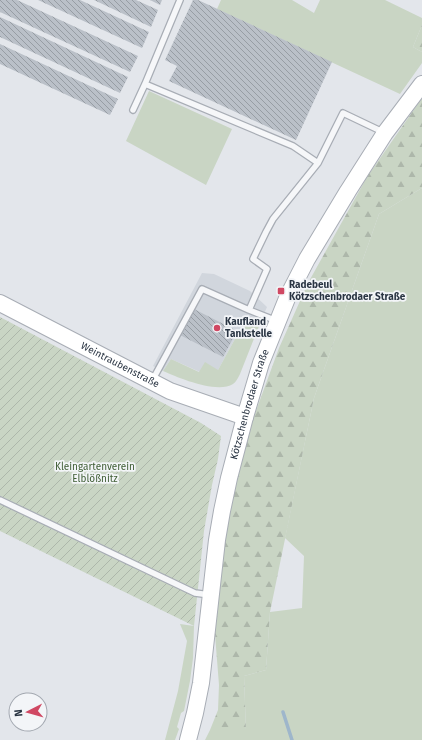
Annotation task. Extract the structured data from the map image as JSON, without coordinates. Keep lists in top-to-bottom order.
{
  "streets": {
    "street": ["Weintraubenstraße", "Kötzschenbrodaer Straße"]
  },
  "crossings": [
    ["Weintraubenstraße", "Kötzschenbrodaer Straße"]
  ],
  "parks": ["Kleingartenverein Elblößnitz"],
  "places": {
    "transit": ["Radebeul Kötzschenbrodaer Straße"],
    "other": ["Kaufland Tankstelle"]
  },
  "north": "left"
}
